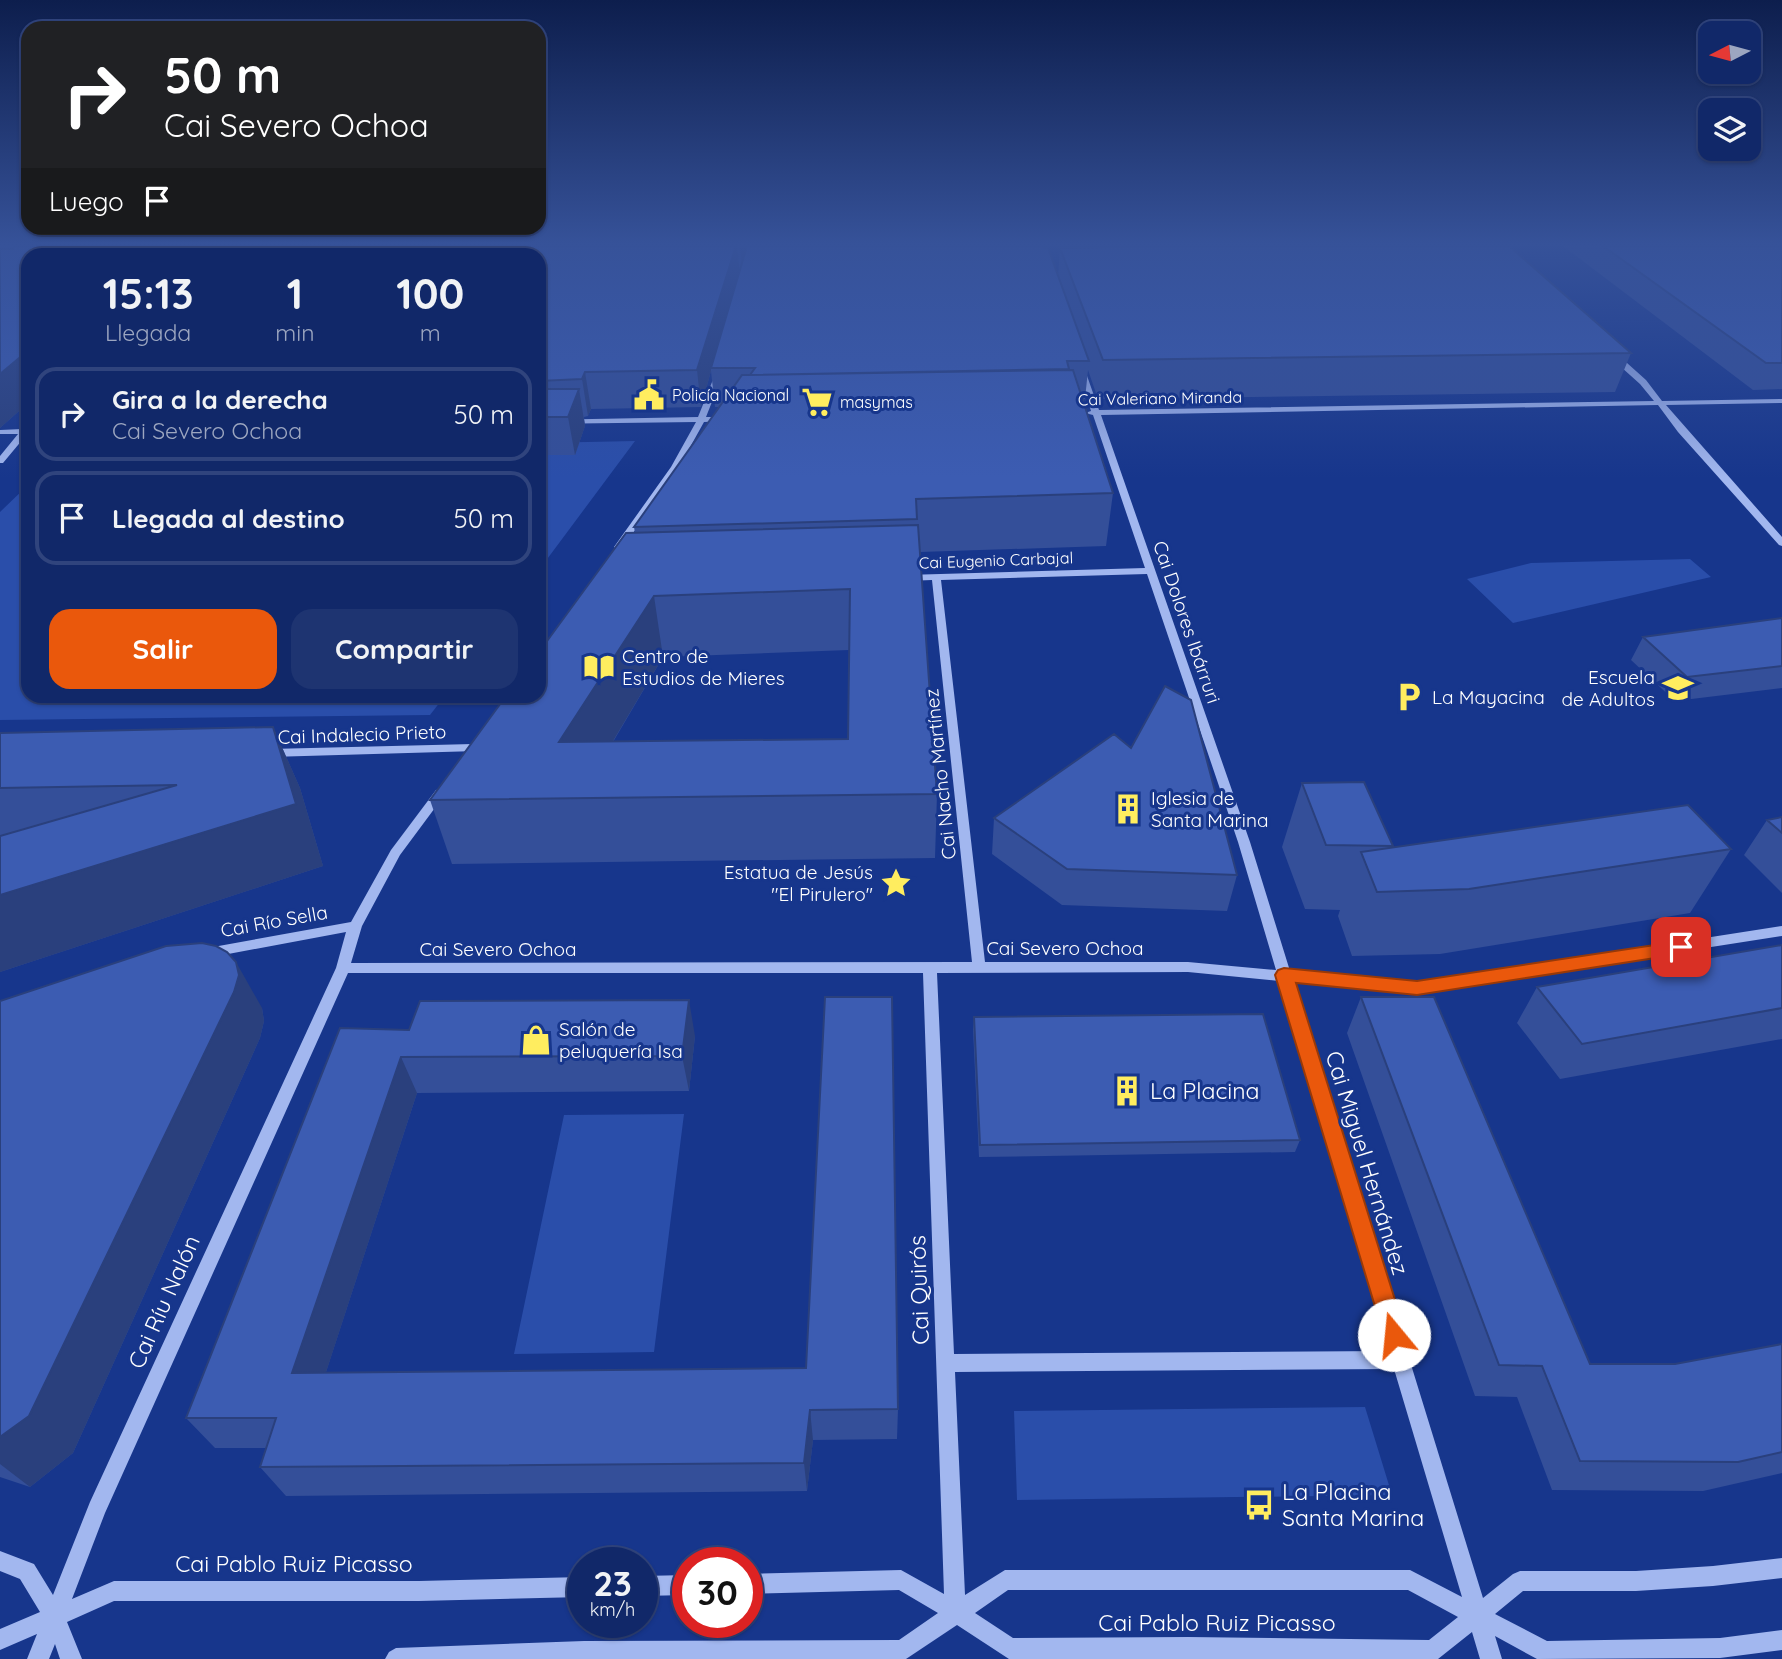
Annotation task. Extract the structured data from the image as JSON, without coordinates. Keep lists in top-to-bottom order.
{
  "streets": {
    "street": [
      "Cai Valeriano Miranda",
      "Cai Eugenio Carbajal",
      "Cai Dolores Ibárruri",
      "Cai Indalecio Prieto",
      "Cai Nacho Martínez",
      "Cai Río Sella",
      "Cai Severo Ochoa",
      "Cai Miguel Hernández",
      "Cai Quirós",
      "Cai Ríu Nalón",
      "Cai Pablo Ruiz Picasso"
    ]
  },
  "crossings": [
    ["Cai Valeriano Miranda", "Cai Dolores Ibárruri"],
    ["Cai Eugenio Carbajal", "Cai Dolores Ibárruri"],
    ["Cai Eugenio Carbajal", "Cai Nacho Martínez"],
    ["Cai Dolores Ibárruri", "Cai Miguel Hernández"],
    ["Cai Nacho Martínez", "Cai Severo Ochoa"],
    ["Cai Río Sella", "Cai Ríu Nalón"],
    ["Cai Severo Ochoa", "Cai Miguel Hernández"],
    ["Cai Severo Ochoa", "Cai Quirós"],
    ["Cai Severo Ochoa", "Cai Ríu Nalón"],
    ["Cai Miguel Hernández", "Cai Pablo Ruiz Picasso"],
    ["Cai Quirós", "Cai Pablo Ruiz Picasso"],
    ["Cai Ríu Nalón", "Cai Pablo Ruiz Picasso"]
  ],
  "places": {
    "public building": ["Policía Nacional"],
    "supermarket": ["masymas"],
    "library": ["Centro de Estudios de Mieres"],
    "school or university": ["Escuela de Adultos"],
    "parking": ["La Mayacina"],
    "building": ["Iglesia de Santa Marina", "La Placina"],
    "place": ["Estatua de Jesús \"El Pirulero\""],
    "shop": ["Salón de peluquería Isa"],
    "bus stop": ["La Placina Santa Marina"]
  },
  "north": "left",
  "page": {
    "turn": ["50 m", "Cai Severo Ochoa"],
    "then": "Luego",
    "eta": [
      "15:13",
      "Llegada",
      "1",
      "min",
      "100",
      "m"
    ],
    "list": [
      {
        "name": "Gira a la derecha",
        "note": "Cai Severo Ochoa",
        "value": "50 m"
      },
      {
        "name": "Llegada al destino",
        "value": "50 m"
      }
    ],
    "buttons": ["Salir", "Compartir"],
    "speed": "23 km/h",
    "limit": "30"
  }
}
